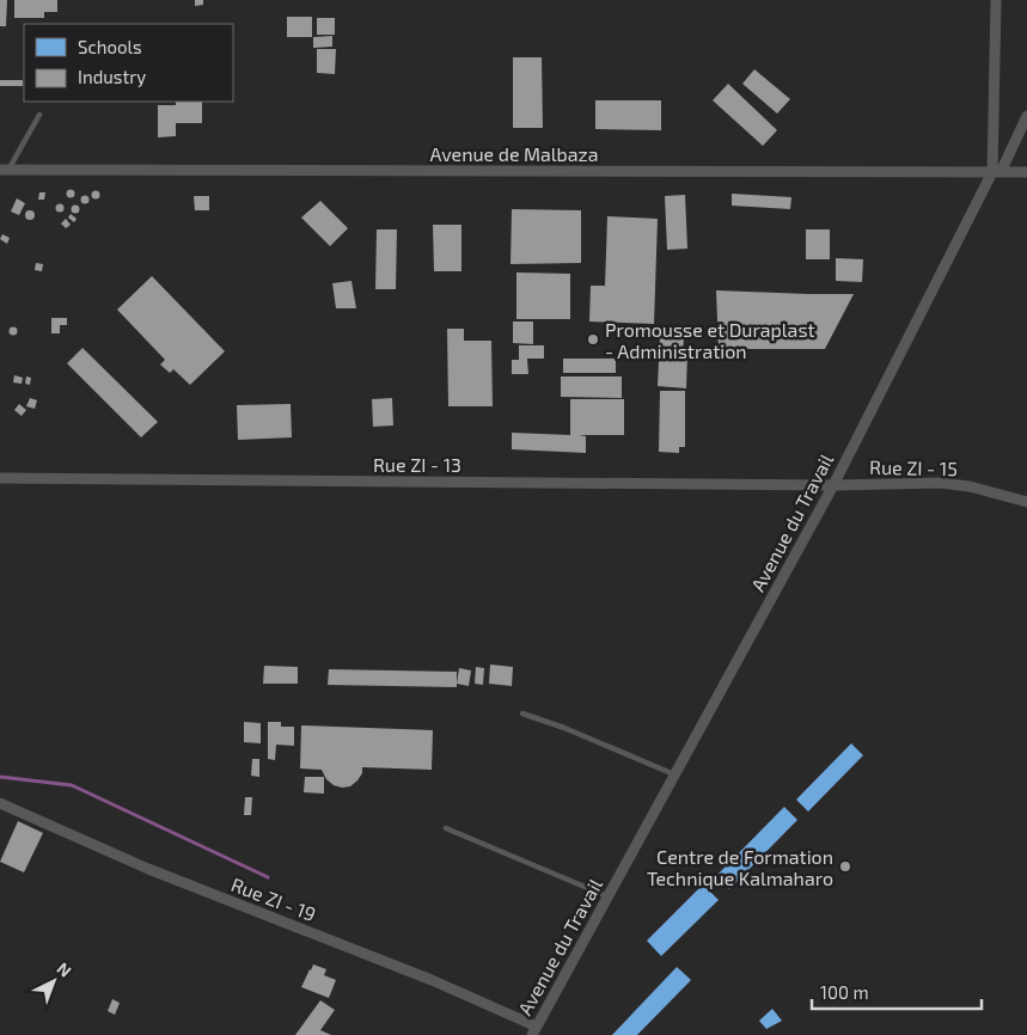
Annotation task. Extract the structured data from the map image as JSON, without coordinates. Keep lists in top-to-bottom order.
{
  "streets": {
    "street": [
      "Avenue de Malbaza",
      "Rue ZI - 13",
      "Rue ZI - 15",
      "Avenue du Travail",
      "Rue ZI - 19"
    ]
  },
  "crossings": [
    ["Avenue de Malbaza", "Avenue du Travail"],
    ["Rue ZI - 13", "Rue ZI - 15"],
    ["Rue ZI - 13", "Avenue du Travail"],
    ["Rue ZI - 15", "Avenue du Travail"],
    ["Avenue du Travail", "Rue ZI - 19"]
  ],
  "places": ["Promousse et Duraplast - Administration", "Centre de Formation Technique Kalmaharo"],
  "legend": ["Schools", "Industry"],
  "scale_bar": "100 m",
  "north": "top right"
}
